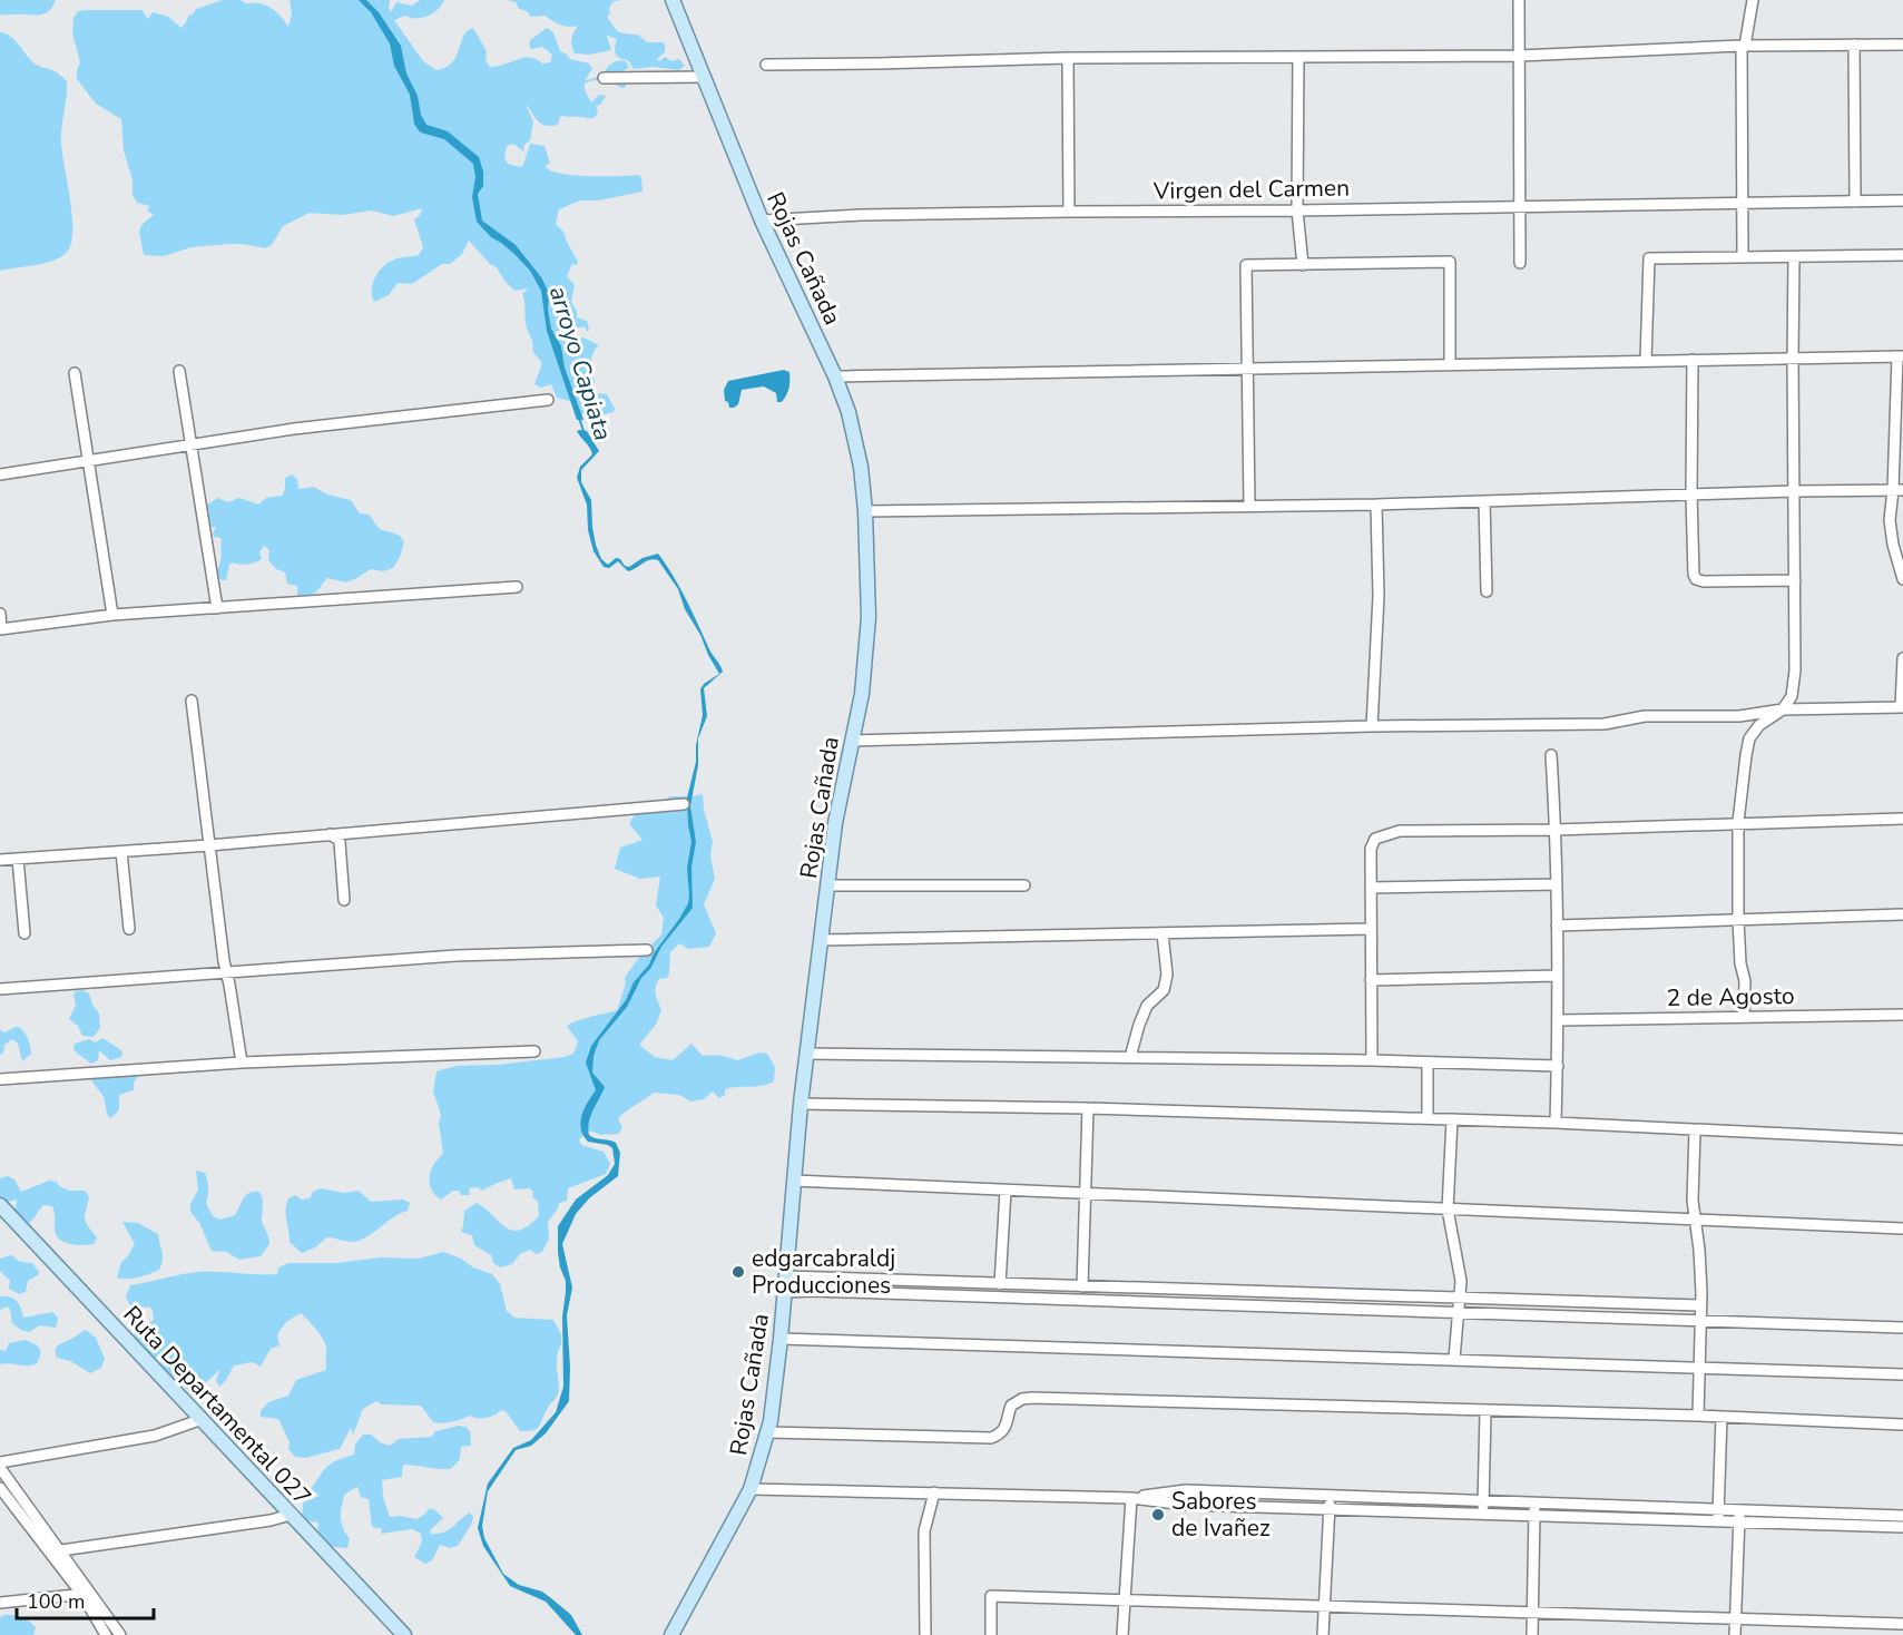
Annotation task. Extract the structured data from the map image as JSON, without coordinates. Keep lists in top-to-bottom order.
{
  "streets": {
    "main road": ["Rojas Cañada", "Ruta Departamental 027"],
    "street": ["Virgen del Carmen", "2 de Agosto"]
  },
  "crossings": [
    ["Virgen del Carmen", "Rojas Cañada"]
  ],
  "water": ["arroyo Capiata"],
  "places": ["edgarcabraldj Producciones", "Sabores de Ivañez"],
  "scale_bar": "100 m"
}
